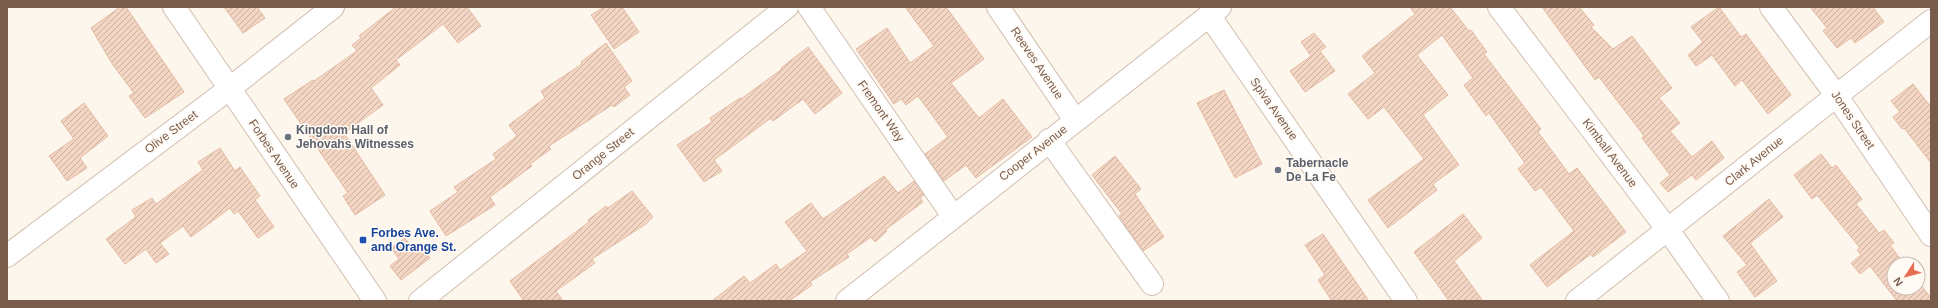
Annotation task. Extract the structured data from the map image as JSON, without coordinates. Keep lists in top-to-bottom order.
{
  "streets": {
    "street": [
      "Reeves Avenue",
      "Spiva Avenue",
      "Fremont Way",
      "Jones Street",
      "Olive Street",
      "Cooper Avenue",
      "Kimball Avenue",
      "Forbes Avenue",
      "Orange Street",
      "Clark Avenue"
    ]
  },
  "crossings": [
    ["Reeves Avenue", "Cooper Avenue"],
    ["Spiva Avenue", "Cooper Avenue"],
    ["Fremont Way", "Cooper Avenue"],
    ["Jones Street", "Clark Avenue"],
    ["Olive Street", "Forbes Avenue"],
    ["Kimball Avenue", "Clark Avenue"]
  ],
  "places": {
    "other": ["Kingdom Hall of Jehovahs Witnesses", "Tabernacle De La Fe"],
    "transit": ["Forbes Ave. and Orange St."]
  },
  "north": "bottom left"
}
